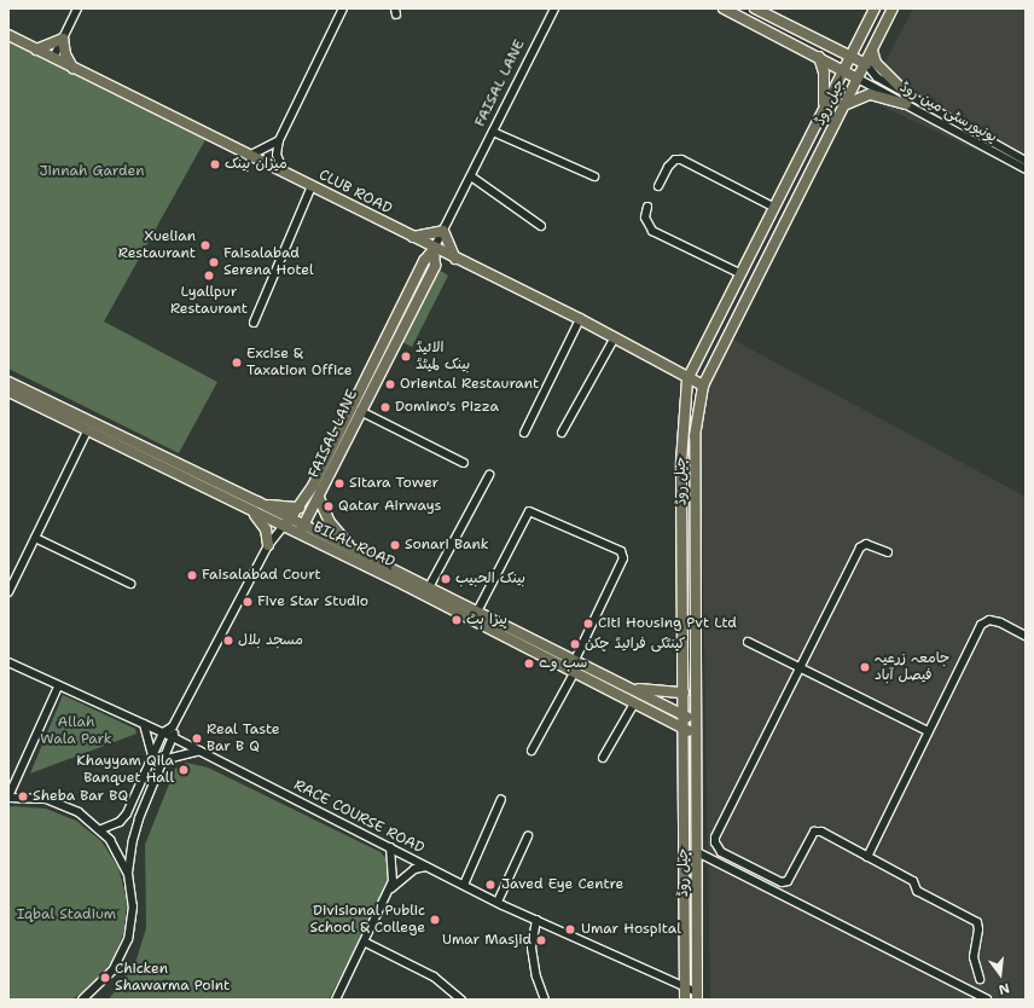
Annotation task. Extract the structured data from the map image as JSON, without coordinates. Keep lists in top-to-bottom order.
{
  "streets": {
    "main road": [
      "FAISAL LANE",
      "جیل روڈ",
      "CLUB ROAD",
      "BILAL ROAD"
    ],
    "street": ["یونیورسٹی مین روڈ", "RACE COURSE ROAD"]
  },
  "crossings": [
    ["FAISAL LANE", "CLUB ROAD"],
    ["FAISAL LANE", "BILAL ROAD"],
    ["جیل روڈ", "یونیورسٹی مین روڈ"],
    ["جیل روڈ", "CLUB ROAD"],
    ["جیل روڈ", "BILAL ROAD"],
    ["جیل روڈ", "RACE COURSE ROAD"]
  ],
  "parks": ["Jinnah Garden", "Allah Wala Park", "Iqbal Stadium"],
  "places": [
    "میزان بینک",
    "Xuelian Restaurant",
    "Faisalabad Serena Hotel",
    "Lyallpur Restaurant",
    "الائیڈ بینک لمیٹڈ",
    "Excise & Taxation Office",
    "Oriental Restaurant",
    "Domino's Pizza",
    "Sitara Tower",
    "Qatar Airways",
    "Sonari Bank",
    "Faisalabad Court",
    "بينک الحبيب",
    "Five Star Studio",
    "پیزا ہٹ",
    "Citi Housing Pvt Ltd",
    "مسجد بلال",
    "کینٹکی فرائیڈ چکن",
    "سب وے",
    "جامعہ زرعیہ فیصل آباد",
    "Real Taste Bar B Q",
    "Khayyam Qila Banquet Hall",
    "Sheba Bar BQ",
    "Javed Eye Centre",
    "Divisional Public School & College",
    "Umar Hospital",
    "Umar Masjid",
    "Chicken Shawarma Point"
  ],
  "north": "bottom"
}
